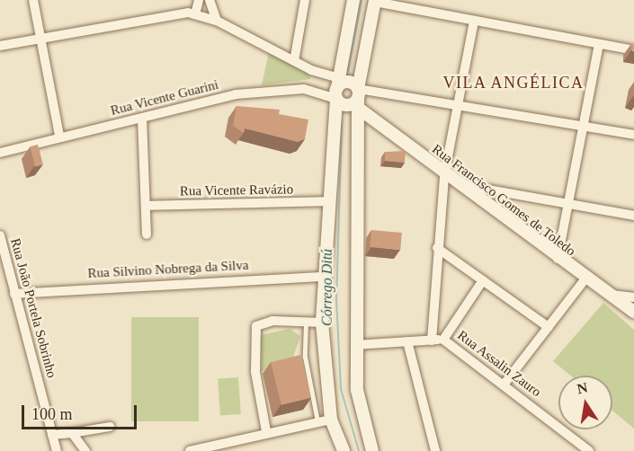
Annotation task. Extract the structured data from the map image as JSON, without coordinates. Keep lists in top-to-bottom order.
{
  "streets": {
    "main road": ["Rua Francisco Gomes de Toledo"],
    "street": [
      "Rua Vicente Guarini",
      "Rua Vicente Ravázio",
      "Rua Silvino Nobrega da Silva",
      "Rua João Portela Sobrinho",
      "Rua Assalin Zauro"
    ]
  },
  "crossings": [
    ["Rua Silvino Nobrega da Silva", "Rua João Portela Sobrinho"]
  ],
  "districts": ["VILA ANGÉLICA"],
  "water": ["Córrego Ditú"],
  "scale_bar": "100 m",
  "north": "top"
}
